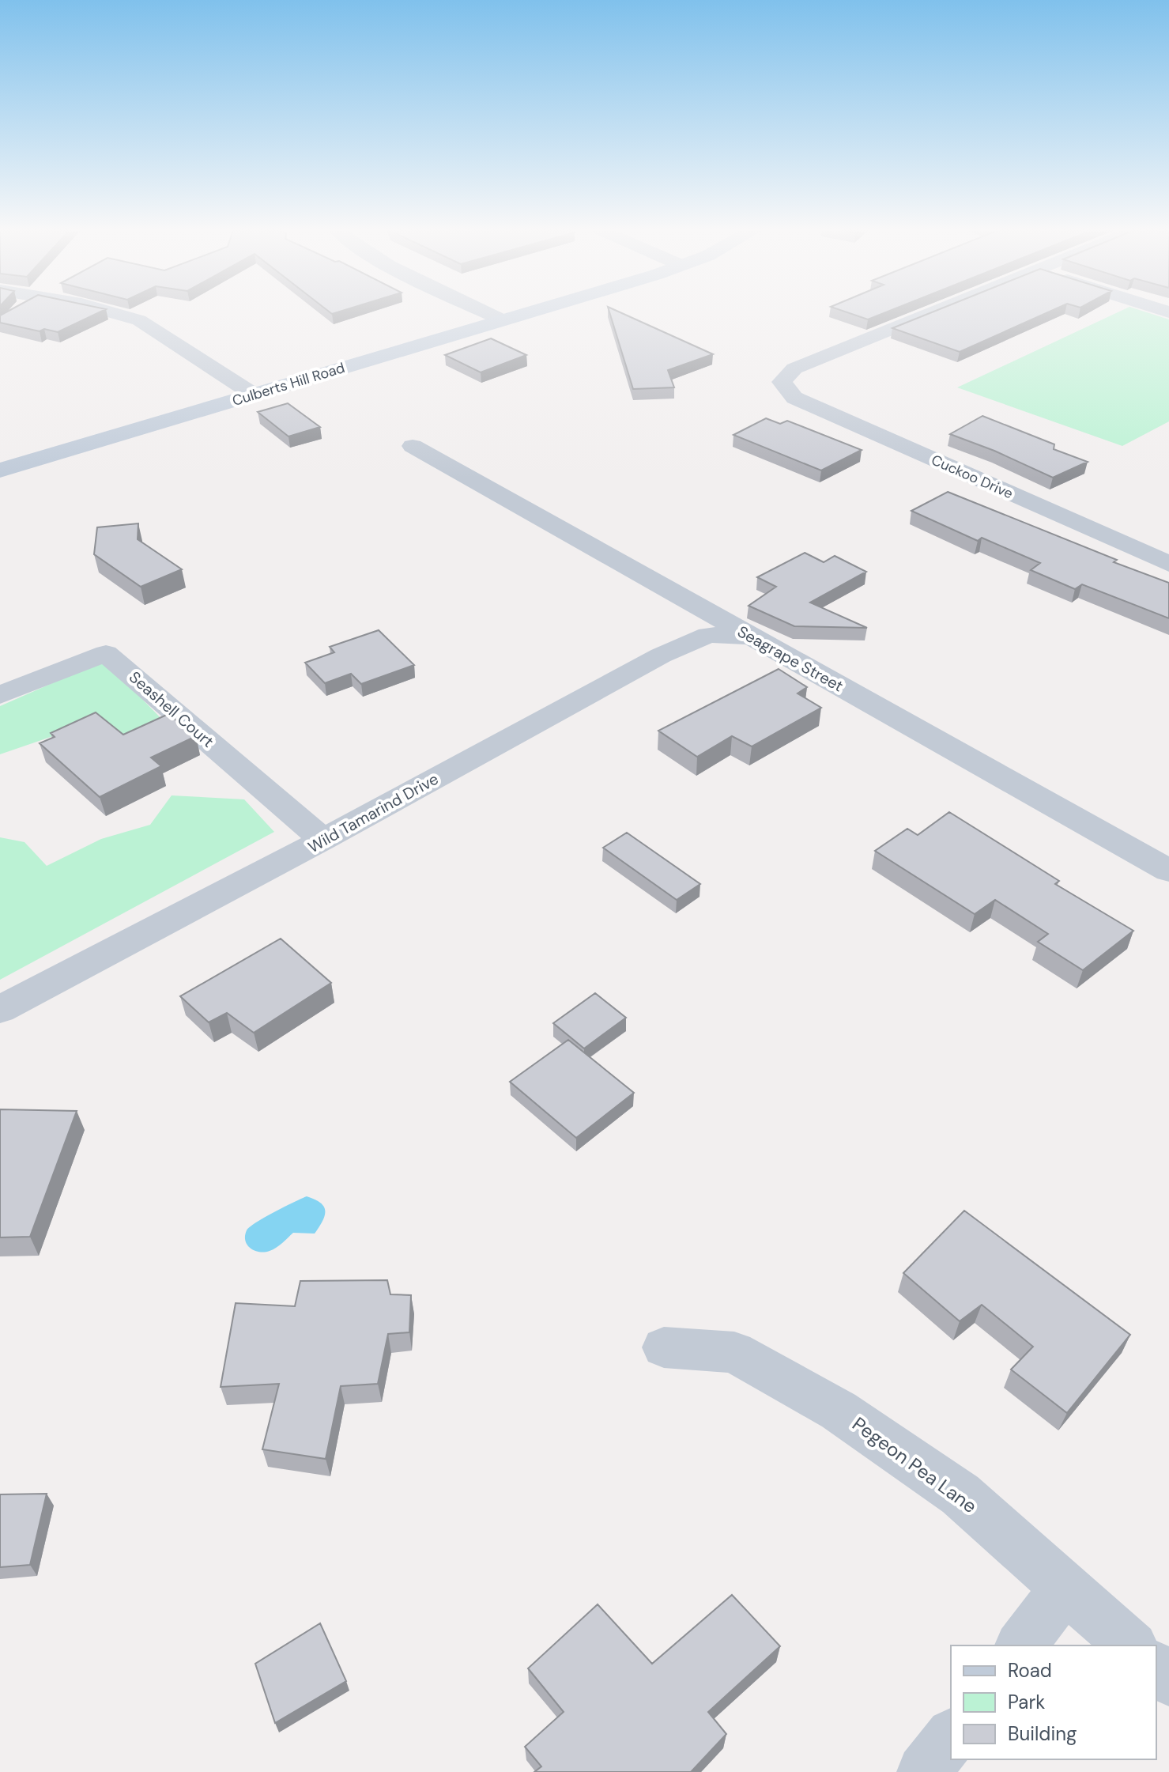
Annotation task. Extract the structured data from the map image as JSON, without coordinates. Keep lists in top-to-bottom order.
{
  "streets": {
    "street": [
      "Culberts Hill Road",
      "Cuckoo Drive",
      "Seagrape Street",
      "Seashell Court",
      "Wild Tamarind Drive",
      "Pegeon Pea Lane"
    ]
  },
  "crossings": [
    ["Seagrape Street", "Wild Tamarind Drive"],
    ["Seashell Court", "Wild Tamarind Drive"]
  ],
  "legend": ["Road", "Park", "Building"]
}
